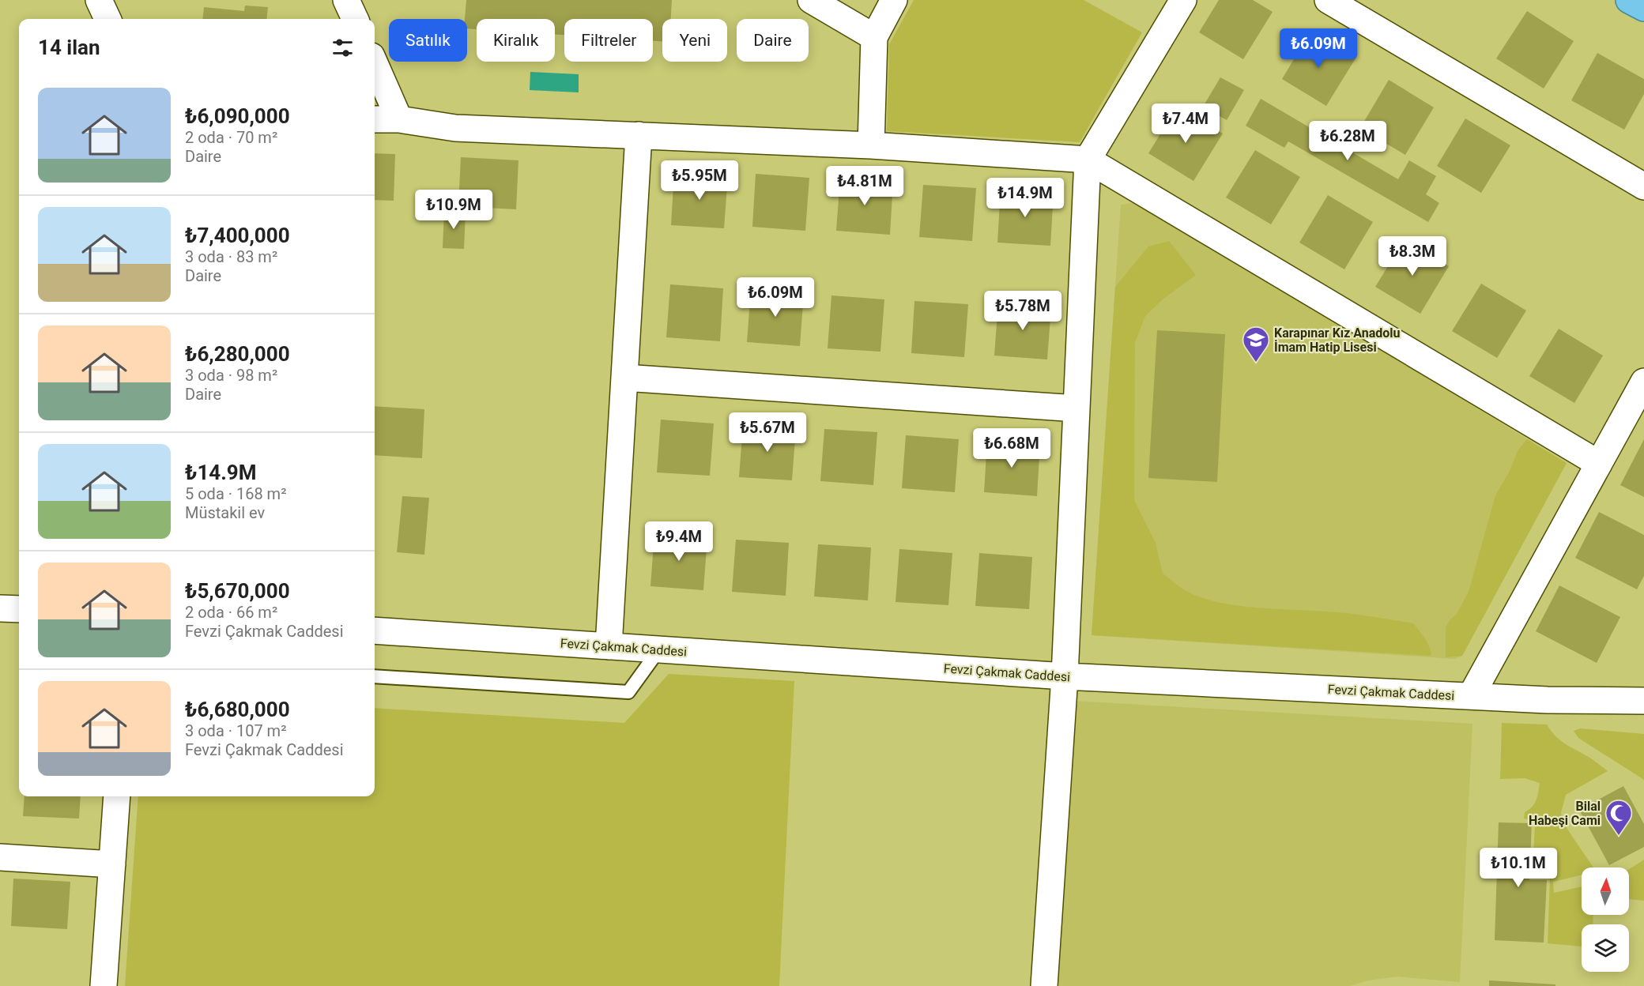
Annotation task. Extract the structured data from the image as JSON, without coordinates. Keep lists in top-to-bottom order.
{
  "streets": {
    "street": ["Fevzi Çakmak Caddesi"]
  },
  "places": {
    "school or university": ["Karapınar Kız Anadolu İmam Hatip Lisesi"],
    "mosque": ["Bilal Habeşi Cami"]
  },
  "north": "top",
  "page": {
    "chip": [
      "Satılık",
      "Kiralık",
      "Filtreler",
      "Yeni",
      "Daire"
    ],
    "heading": "14 ilan",
    "price": [
      "₺6.09M",
      "₺7.4M",
      "₺6.28M",
      "₺5.95M",
      "₺4.81M",
      "₺14.9M",
      "₺10.9M",
      "₺8.3M",
      "₺6.09M",
      "₺5.78M",
      "₺5.67M",
      "₺6.68M",
      "₺9.4M",
      "₺10.1M"
    ],
    "list": [
      {
        "name": "₺6,090,000",
        "note": "2 oda · 70 m² · Daire"
      },
      {
        "name": "₺7,400,000",
        "note": "3 oda · 83 m² · Daire"
      },
      {
        "name": "₺6,280,000",
        "note": "3 oda · 98 m² · Daire"
      },
      {
        "name": "₺14.9M",
        "note": "5 oda · 168 m² · Müstakil ev"
      },
      {
        "name": "₺5,670,000",
        "note": "2 oda · 66 m² · Fevzi Çakmak Caddesi"
      },
      {
        "name": "₺6,680,000",
        "note": "3 oda · 107 m² · Fevzi Çakmak Caddesi"
      }
    ]
  }
}
